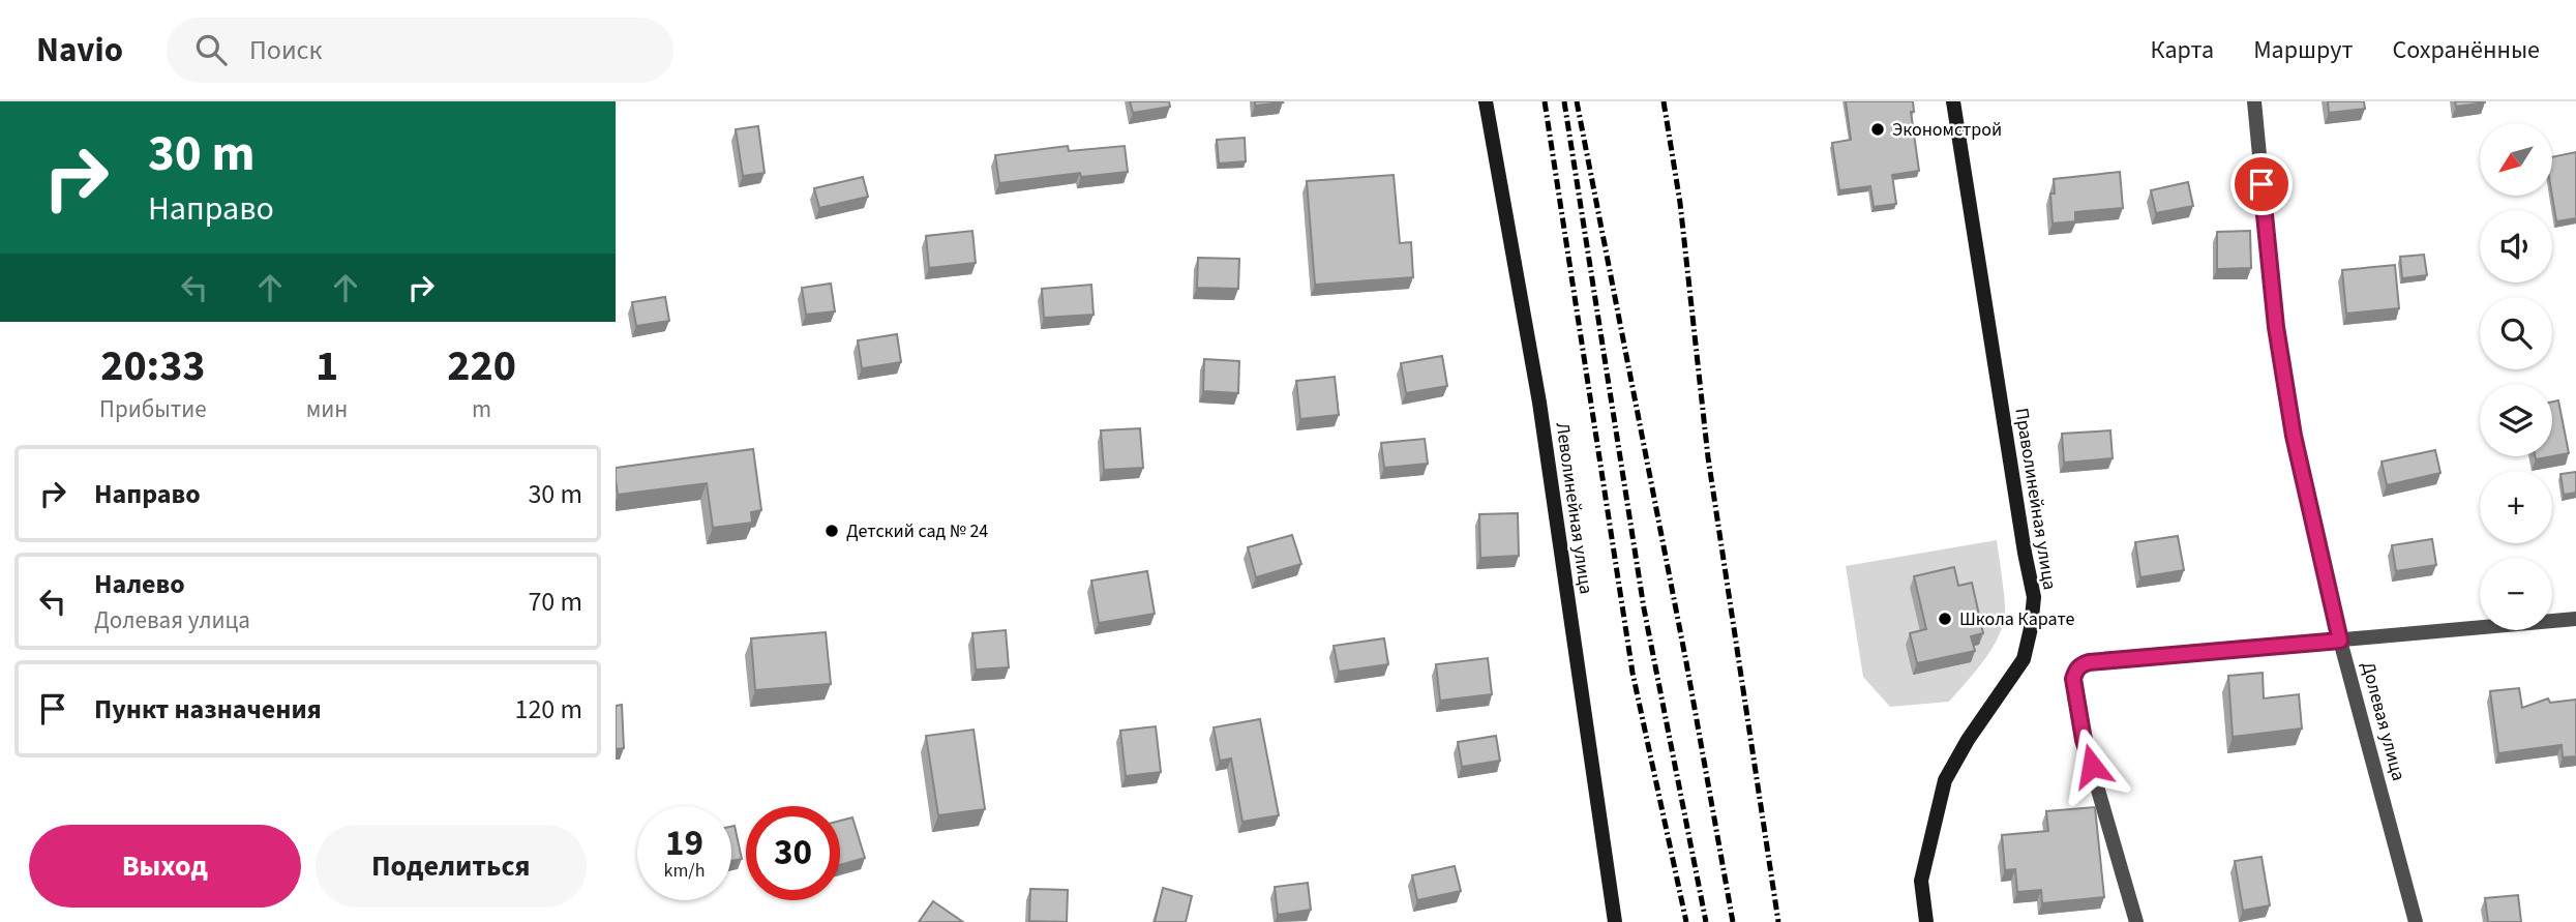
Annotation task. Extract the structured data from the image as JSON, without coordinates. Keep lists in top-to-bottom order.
{
  "streets": {
    "main road": ["Праволинейная улица", "Леволинейная улица"],
    "street": ["Долевая улица"]
  },
  "places": ["Экономстрой", "Детский сад № 24", "Школа Карате"],
  "north": "bottom left",
  "page": {
    "header": "Navio",
    "search": "Поиск",
    "nav": ["Карта", "Маршрут", "Сохранённые"],
    "turn": ["30 m", "Направо"],
    "map_buttons": ["+", "−"],
    "eta": [
      "20:33",
      "Прибытие",
      "1",
      "мин",
      "220",
      "m"
    ],
    "list": [
      {
        "name": "Направо",
        "value": "30 m"
      },
      {
        "name": "Налево",
        "note": "Долевая улица",
        "value": "70 m"
      },
      {
        "name": "Пункт назначения",
        "value": "120 m"
      }
    ],
    "speed": "19 km/h",
    "limit": "30",
    "buttons": ["Выход", "Поделиться"]
  }
}
